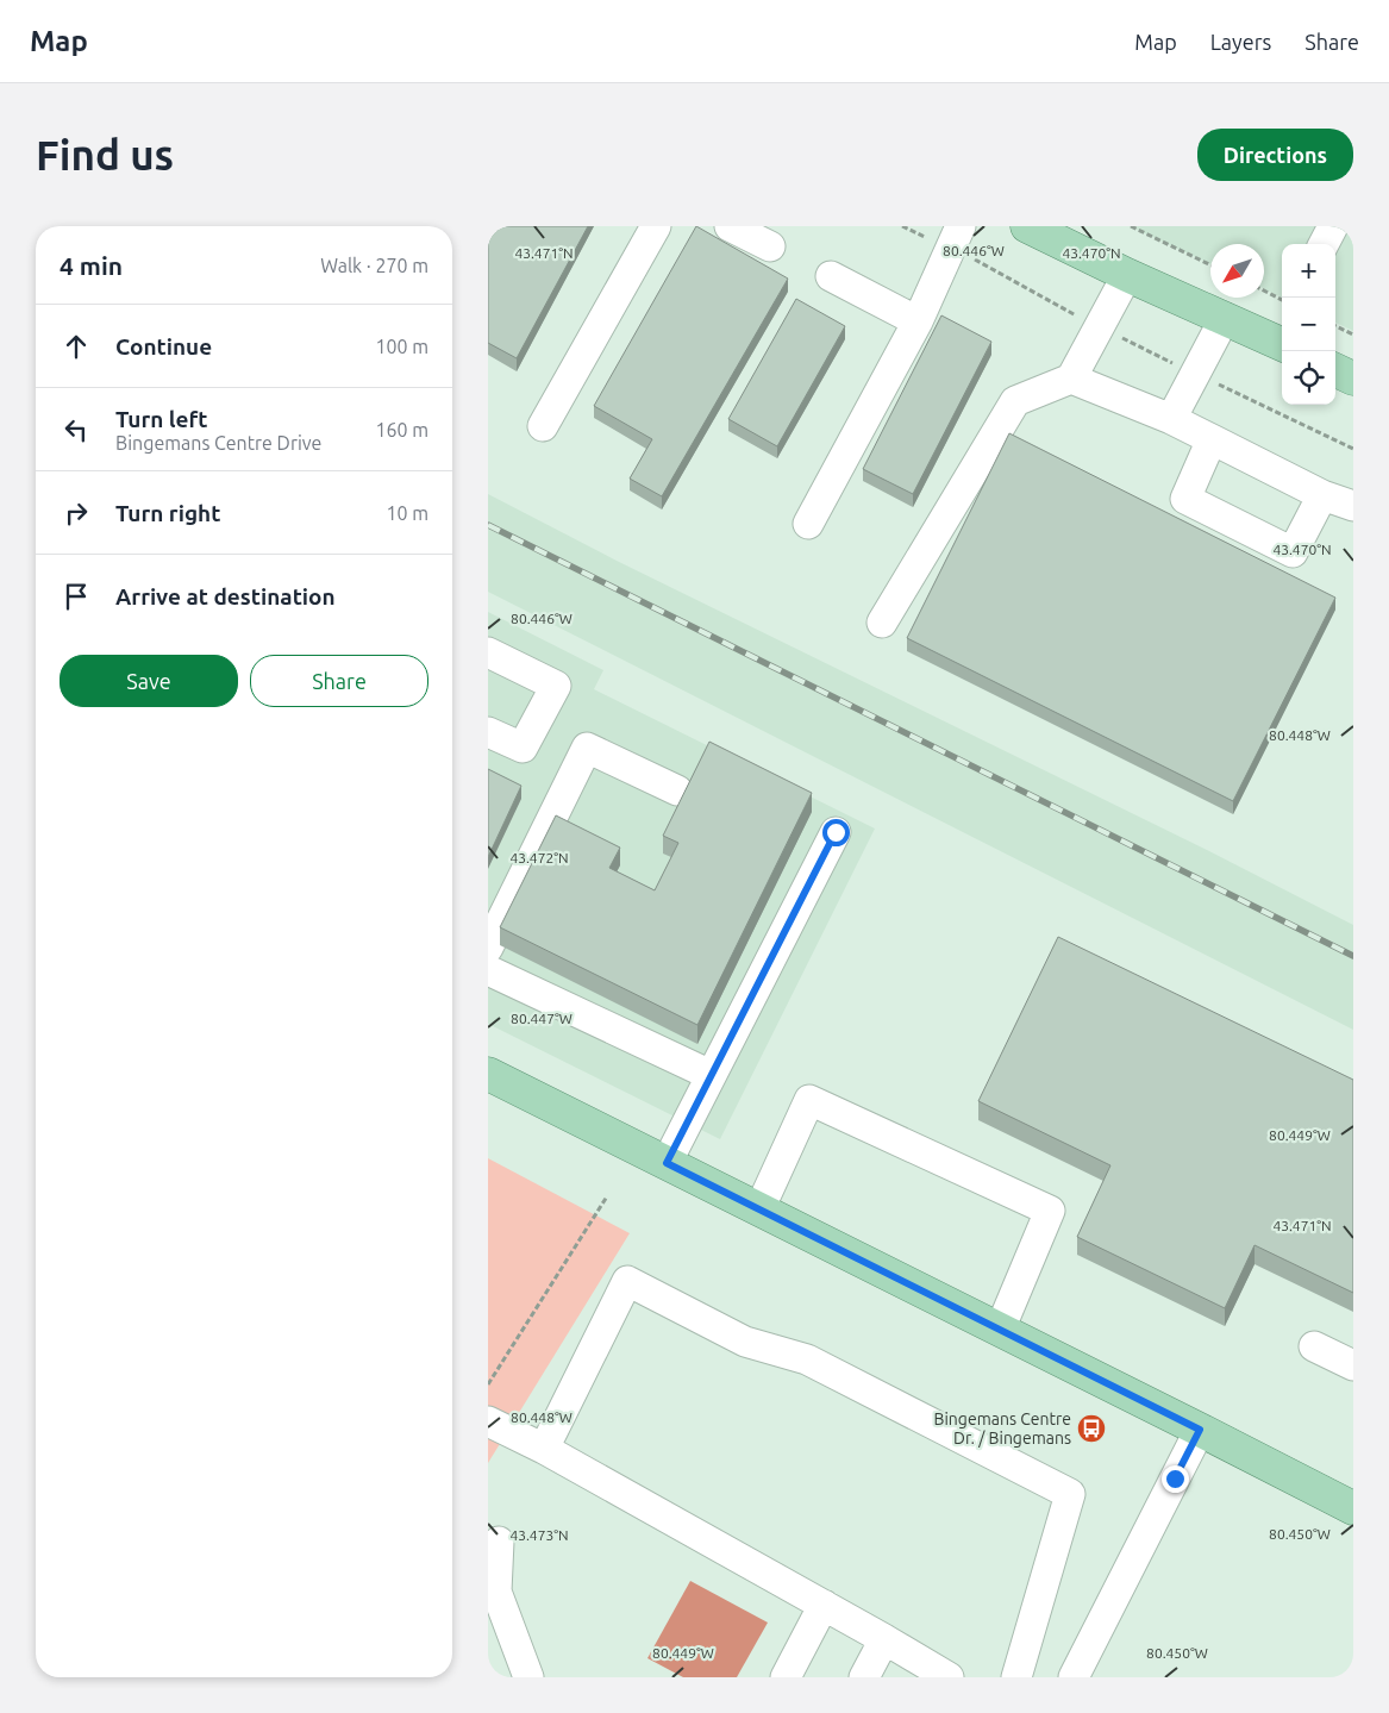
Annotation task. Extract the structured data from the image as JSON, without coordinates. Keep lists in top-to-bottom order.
{
  "places": {
    "bus stop": ["Bingemans Centre Dr. / Bingemans"]
  },
  "north": "bottom left",
  "page": {
    "header": "Map",
    "nav": ["Map", "Layers", "Share"],
    "buttons": [
      "Directions",
      ["Save", "Share"]
    ],
    "title": "Find us",
    "heading": ["4 min", "Walk · 270 m"],
    "map_buttons": ["+", "−"],
    "list": [
      ["Continue", "100 m"],
      ["Turn left", "Bingemans Centre Drive", "160 m"],
      ["Turn right", "10 m"],
      "Arrive at destination"
    ]
  },
  "coordinates": [
    "80.446°W",
    "43.470°N",
    "43.471°N",
    "80.448°W",
    "43.472°N",
    "80.447°W",
    "80.449°W",
    "80.450°W",
    "43.473°N"
  ]
}
